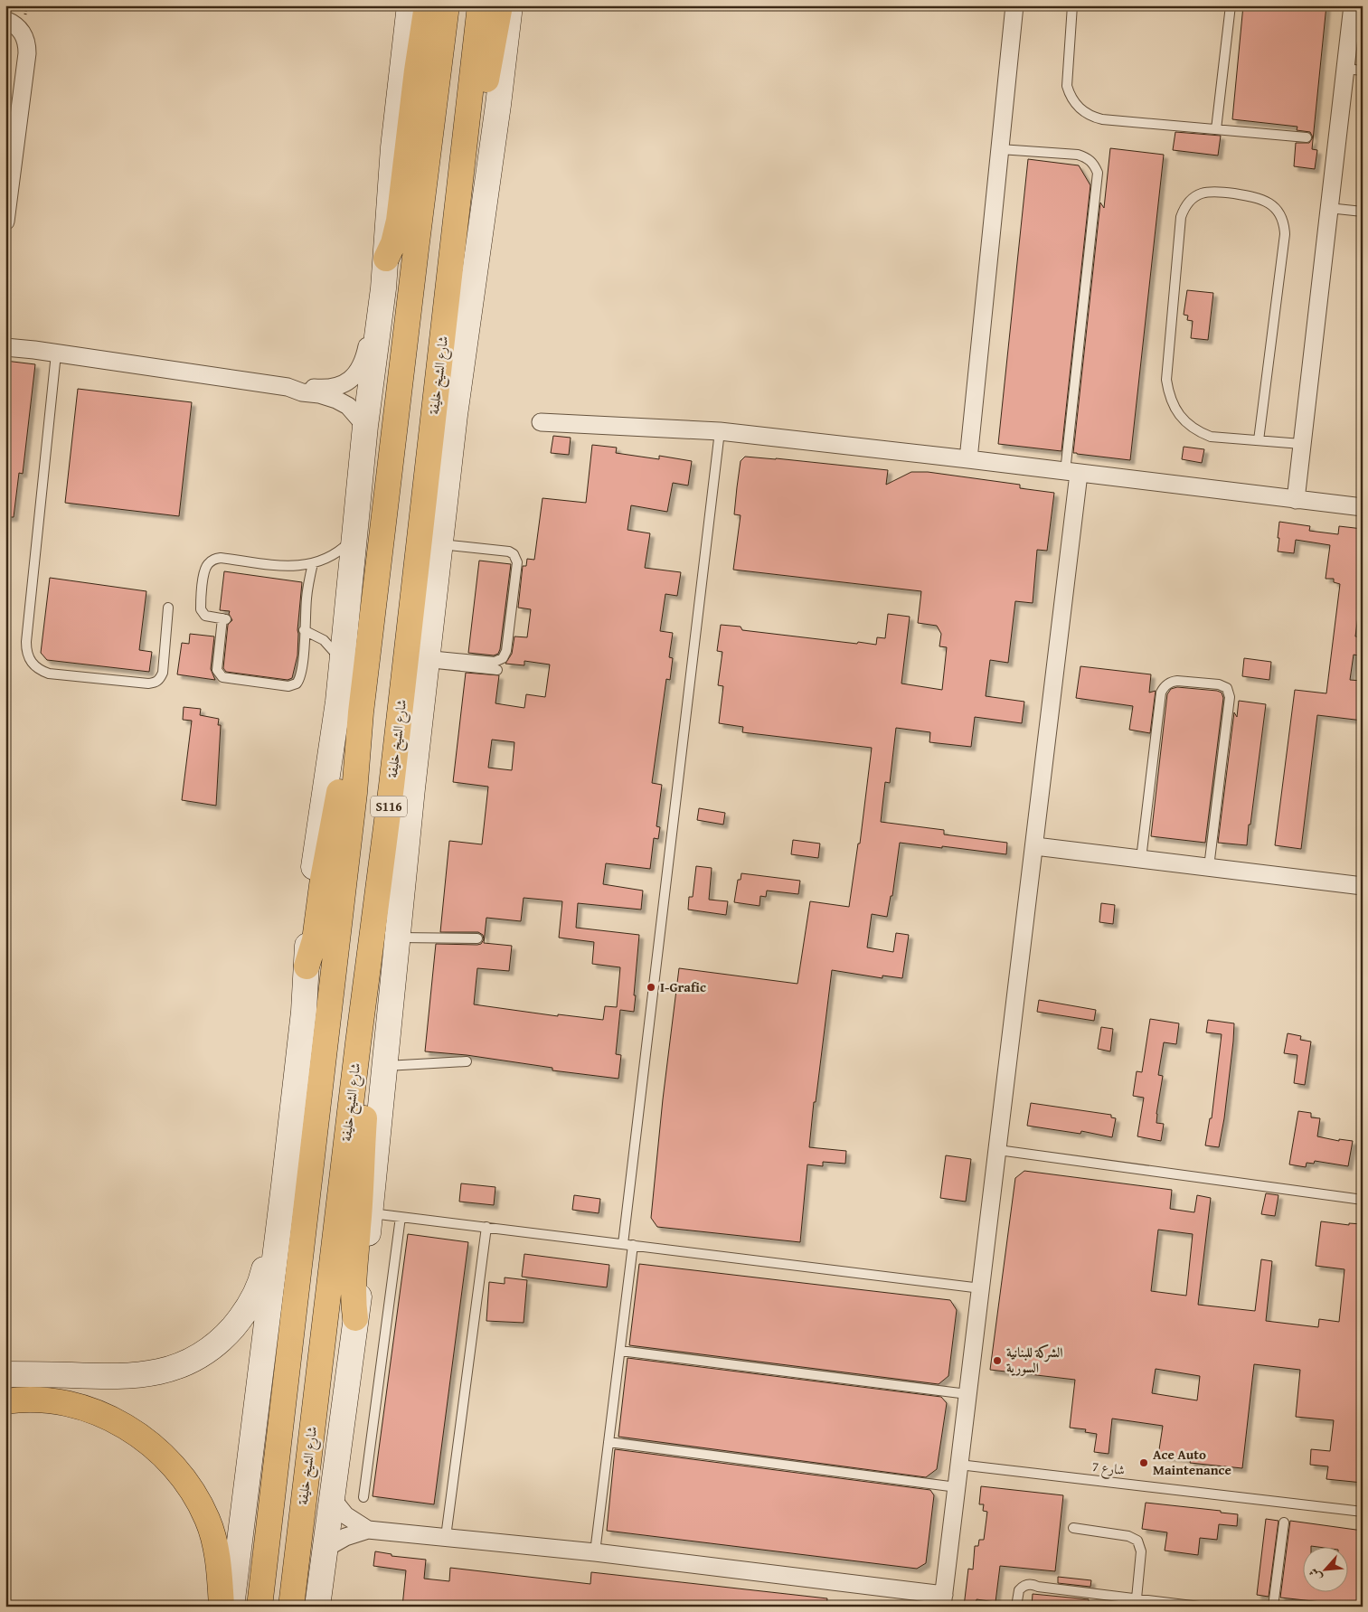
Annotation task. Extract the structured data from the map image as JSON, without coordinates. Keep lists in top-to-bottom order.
{
  "streets": {
    "main road": ["شارع الشيخ خليفة", "S116"],
    "lane": ["شارع 7"]
  },
  "places": ["I-Grafic", "الشركة للبنانية السورية", "Ace Auto Maintenance"],
  "north": "bottom left"
}
